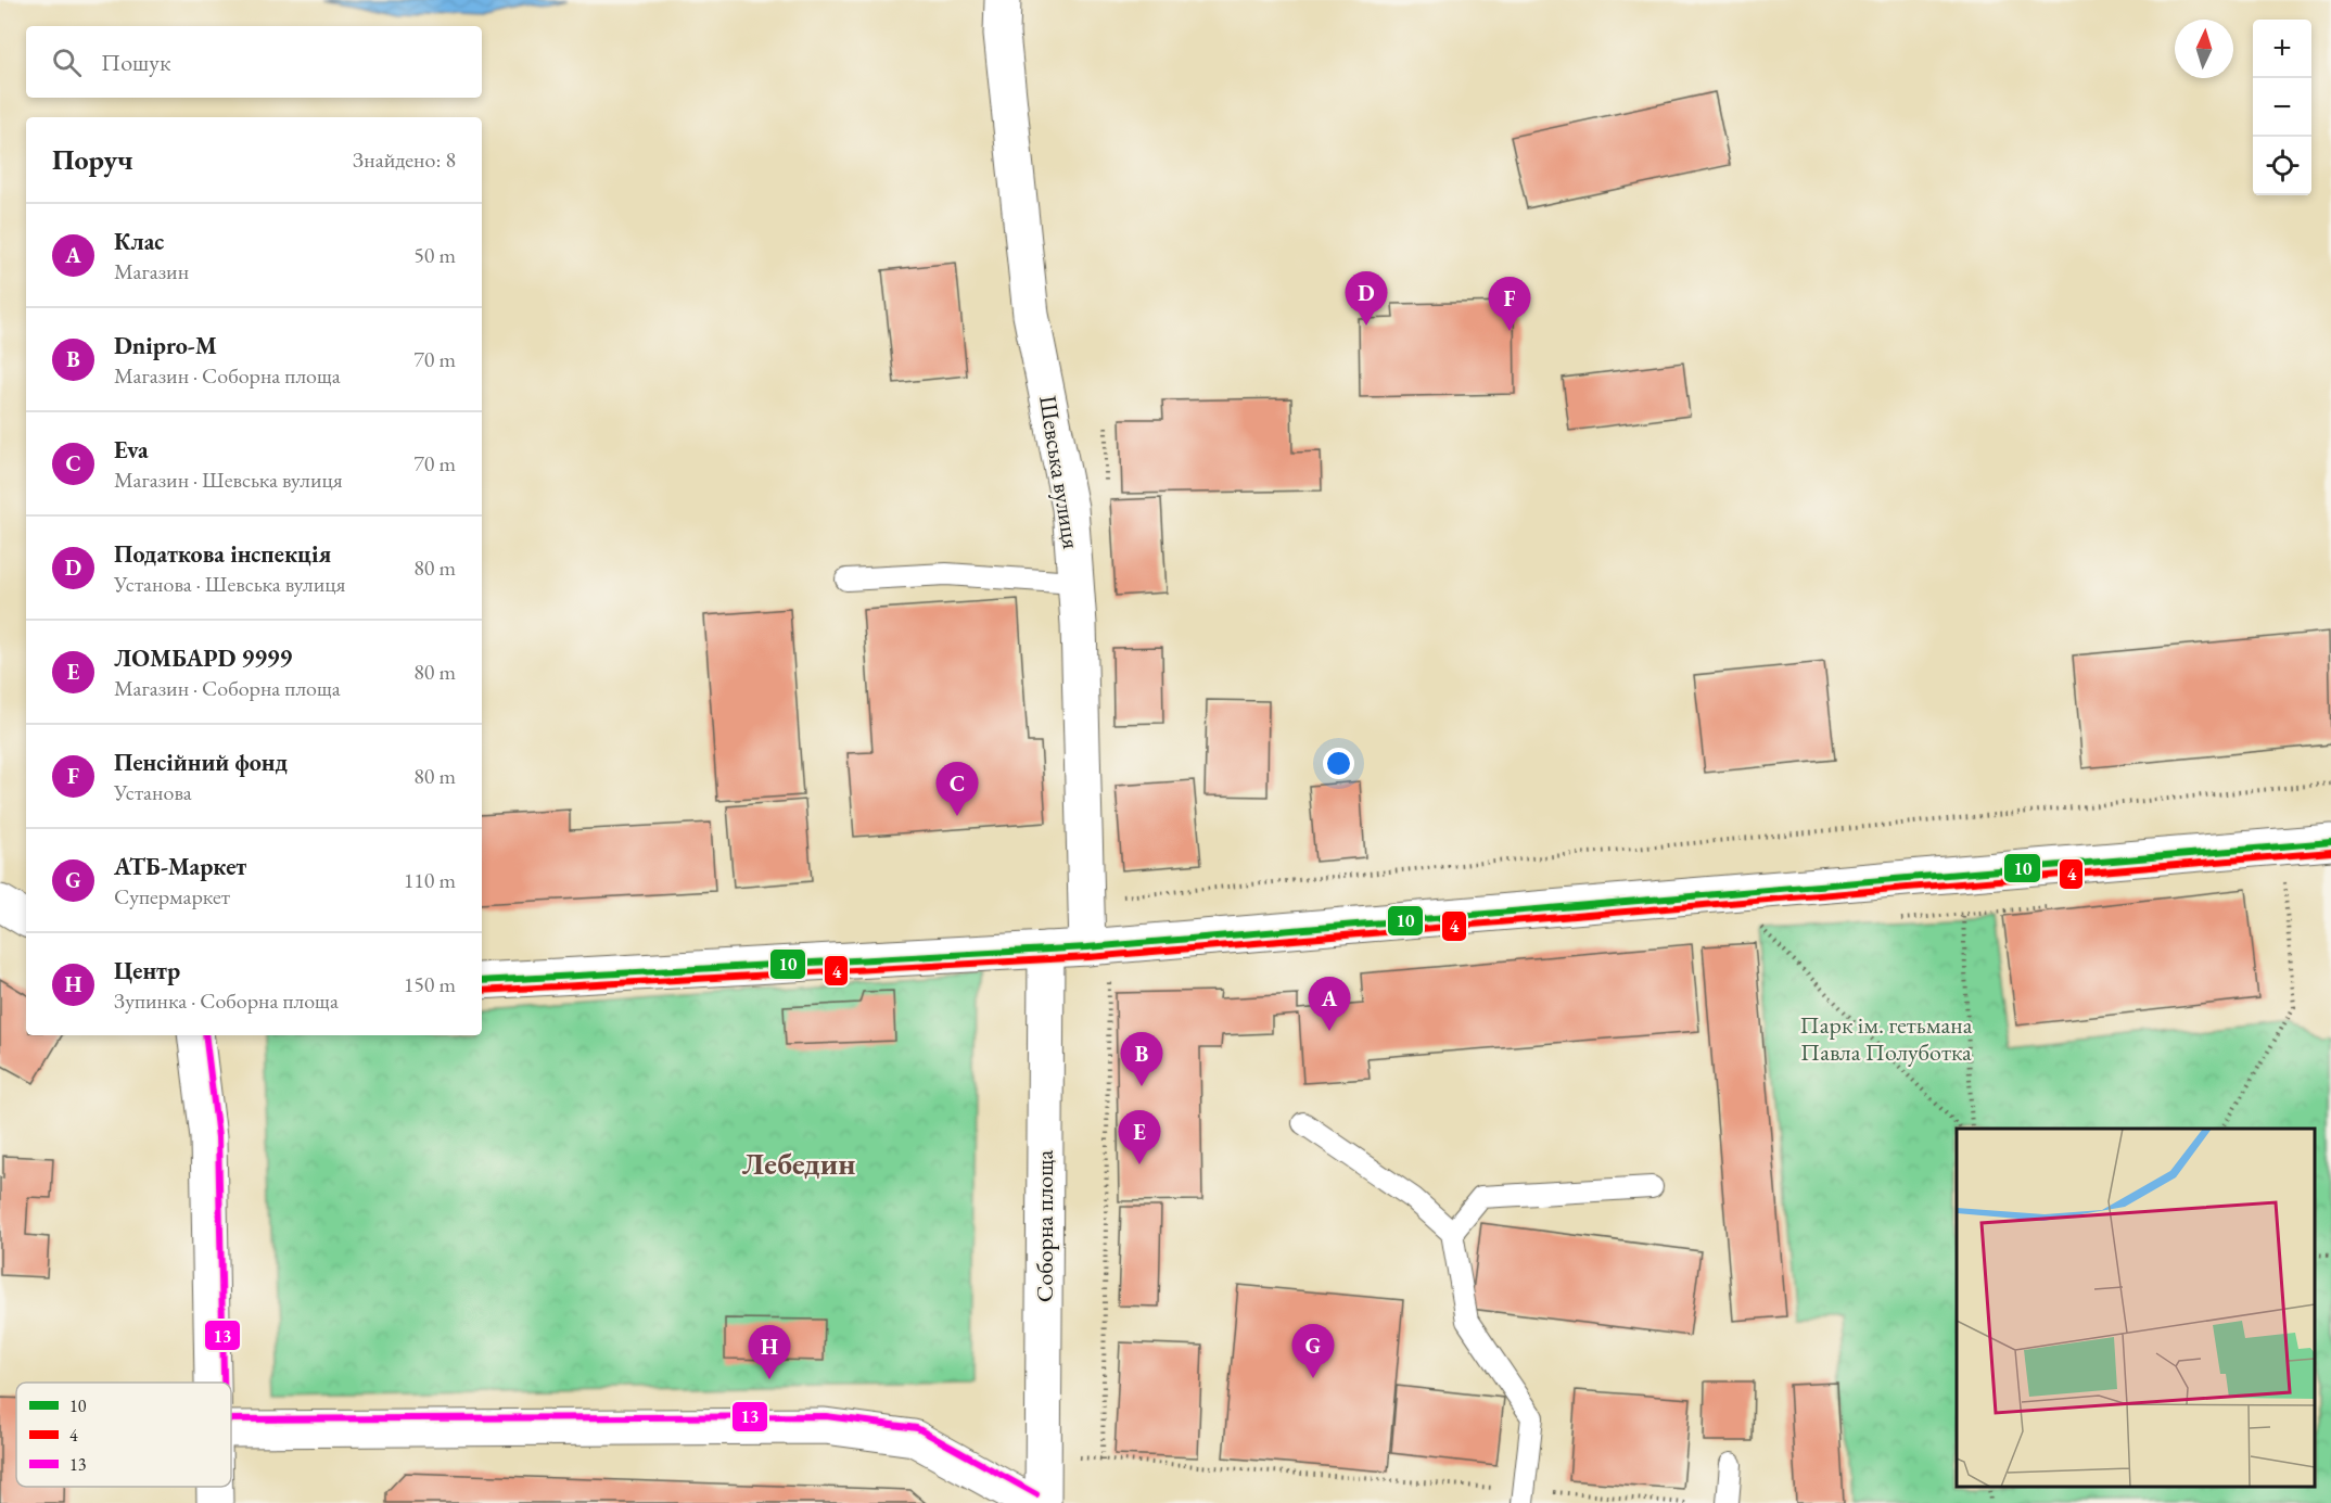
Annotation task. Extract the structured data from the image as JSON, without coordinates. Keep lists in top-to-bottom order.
{
  "streets": {
    "main road": ["Шевська вулиця", "Соборна площа"]
  },
  "districts": ["Лебедин"],
  "parks": ["Парк ім. гетьмана Павла Полуботка"],
  "lines": ["transit line 10", "transit line 4", "transit line 13"],
  "legend": ["10", "4", "13"],
  "north": "top",
  "page": {
    "map_buttons": ["+", "−"],
    "search": "Пошук",
    "heading": ["Поруч", "Знайдено: 8"],
    "list": [
      {
        "mark": "A",
        "name": "Клас",
        "note": "Магазин",
        "value": "50 m"
      },
      {
        "mark": "B",
        "name": "Dnipro-M",
        "note": "Магазин · Соборна площа",
        "value": "70 m"
      },
      {
        "mark": "C",
        "name": "Eva",
        "note": "Магазин · Шевська вулиця",
        "value": "70 m"
      },
      {
        "mark": "D",
        "name": "Податкова інспекція",
        "note": "Установа · Шевська вулиця",
        "value": "80 m"
      },
      {
        "mark": "E",
        "name": "ЛОМБАРD 9999",
        "note": "Магазин · Соборна площа",
        "value": "80 m"
      },
      {
        "mark": "F",
        "name": "Пенсійний фонд",
        "note": "Установа",
        "value": "80 m"
      },
      {
        "mark": "G",
        "name": "АТБ-Маркет",
        "note": "Супермаркет",
        "value": "110 m"
      },
      {
        "mark": "H",
        "name": "Центр",
        "note": "Зупинка · Соборна площа",
        "value": "150 m"
      }
    ],
    "pins": [
      "D",
      "F",
      "C",
      "A",
      "B",
      "E",
      "G",
      "H"
    ]
  }
}
